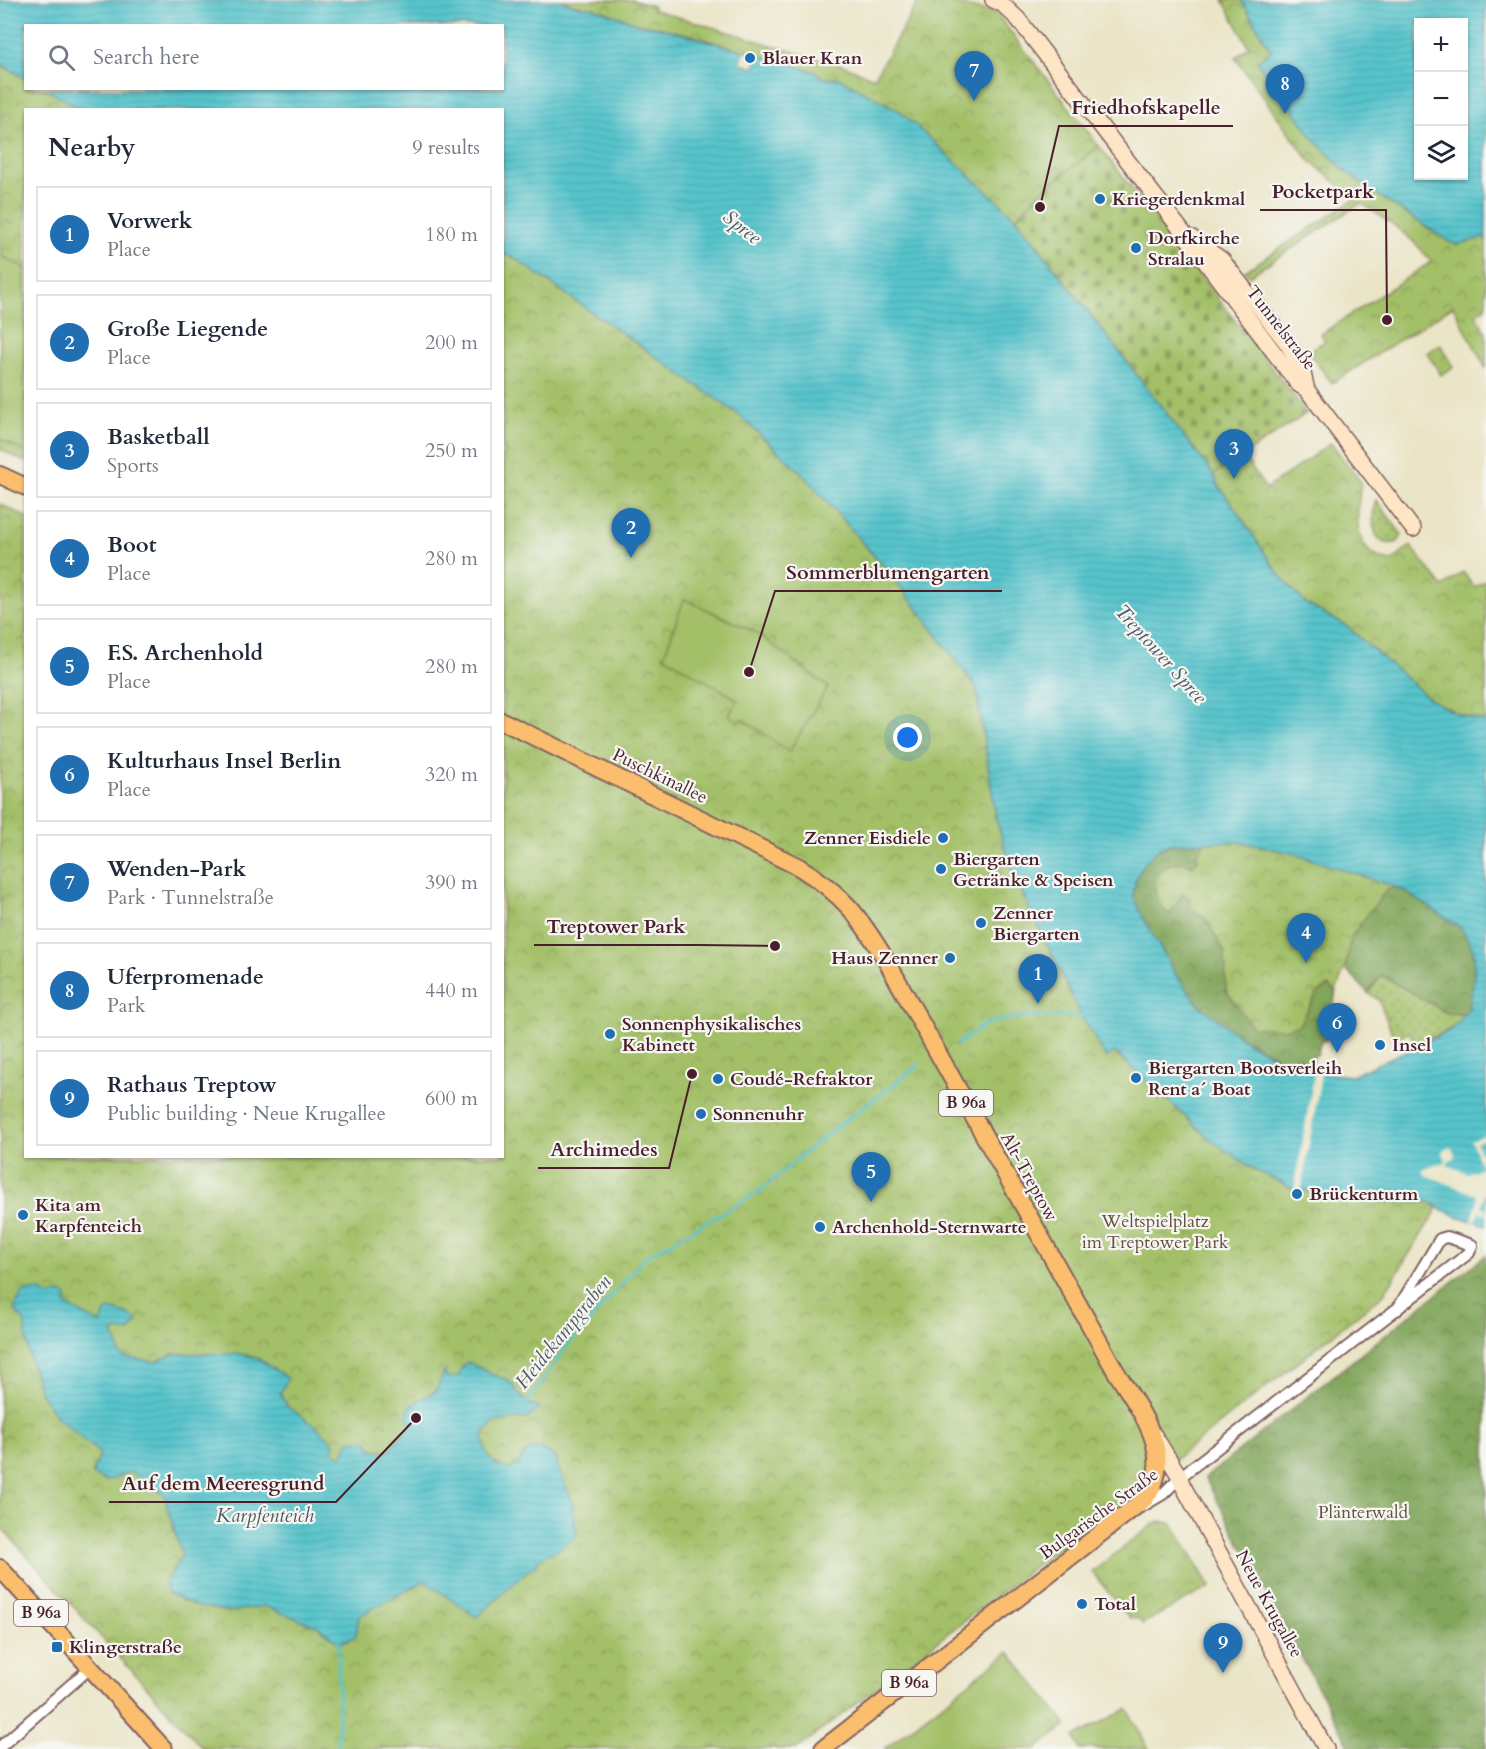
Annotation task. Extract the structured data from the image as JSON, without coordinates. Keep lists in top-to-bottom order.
{
  "streets": {
    "main road": [
      "Puschkinallee",
      "B 96a",
      "Alt-Treptow",
      "Bulgarische Straße"
    ],
    "street": ["Tunnelstraße", "Neue Krugallee"]
  },
  "crossings": [
    ["Puschkinallee", "Alt-Treptow"],
    ["Alt-Treptow", "Bulgarische Straße"],
    ["Alt-Treptow", "Neue Krugallee"],
    ["Bulgarische Straße", "Neue Krugallee"]
  ],
  "water": [
    "Spree",
    "Treptower Spree",
    "Heidekampgraben",
    "Karpfenteich"
  ],
  "parks": ["Weltspielplatz im Treptower Park", "Plänterwald"],
  "places": {
    "other": [
      "Blauer Kran",
      "Kriegerdenkmal",
      "Friedhofskapelle",
      "Dorfkirche Stralau",
      "Pocketpark",
      "Sommerblumengarten",
      "Zenner Eisdiele",
      "Biergarten Getränke & Speisen",
      "Zenner Biergarten",
      "Treptower Park",
      "Haus Zenner",
      "Sonnenphysikalisches Kabinett",
      "Insel",
      "Archimedes",
      "Biergarten Bootsverleih Rent a´ Boat",
      "Coudé-Refraktor",
      "Sonnenuhr",
      "Brückenturm",
      "Kita am Karpfenteich",
      "Archenhold-Sternwarte",
      "Auf dem Meeresgrund",
      "Total"
    ],
    "transit": ["Klingerstraße"]
  },
  "page": {
    "map_buttons": ["+", "−"],
    "search": "Search here",
    "pins": [
      "7",
      "8",
      "3",
      "2",
      "4",
      "1",
      "6",
      "5",
      "9"
    ],
    "heading": ["Nearby", "9 results"],
    "list": [
      {
        "mark": "1",
        "name": "Vorwerk",
        "note": "Place",
        "value": "180 m"
      },
      {
        "mark": "2",
        "name": "Große Liegende",
        "note": "Place",
        "value": "200 m"
      },
      {
        "mark": "3",
        "name": "Basketball",
        "note": "Sports",
        "value": "250 m"
      },
      {
        "mark": "4",
        "name": "Boot",
        "note": "Place",
        "value": "280 m"
      },
      {
        "mark": "5",
        "name": "F.S. Archenhold",
        "note": "Place",
        "value": "280 m"
      },
      {
        "mark": "6",
        "name": "Kulturhaus Insel Berlin",
        "note": "Place",
        "value": "320 m"
      },
      {
        "mark": "7",
        "name": "Wenden-Park",
        "note": "Park · Tunnelstraße",
        "value": "390 m"
      },
      {
        "mark": "8",
        "name": "Uferpromenade",
        "note": "Park",
        "value": "440 m"
      },
      {
        "mark": "9",
        "name": "Rathaus Treptow",
        "note": "Public building · Neue Krugallee",
        "value": "600 m"
      }
    ]
  }
}
